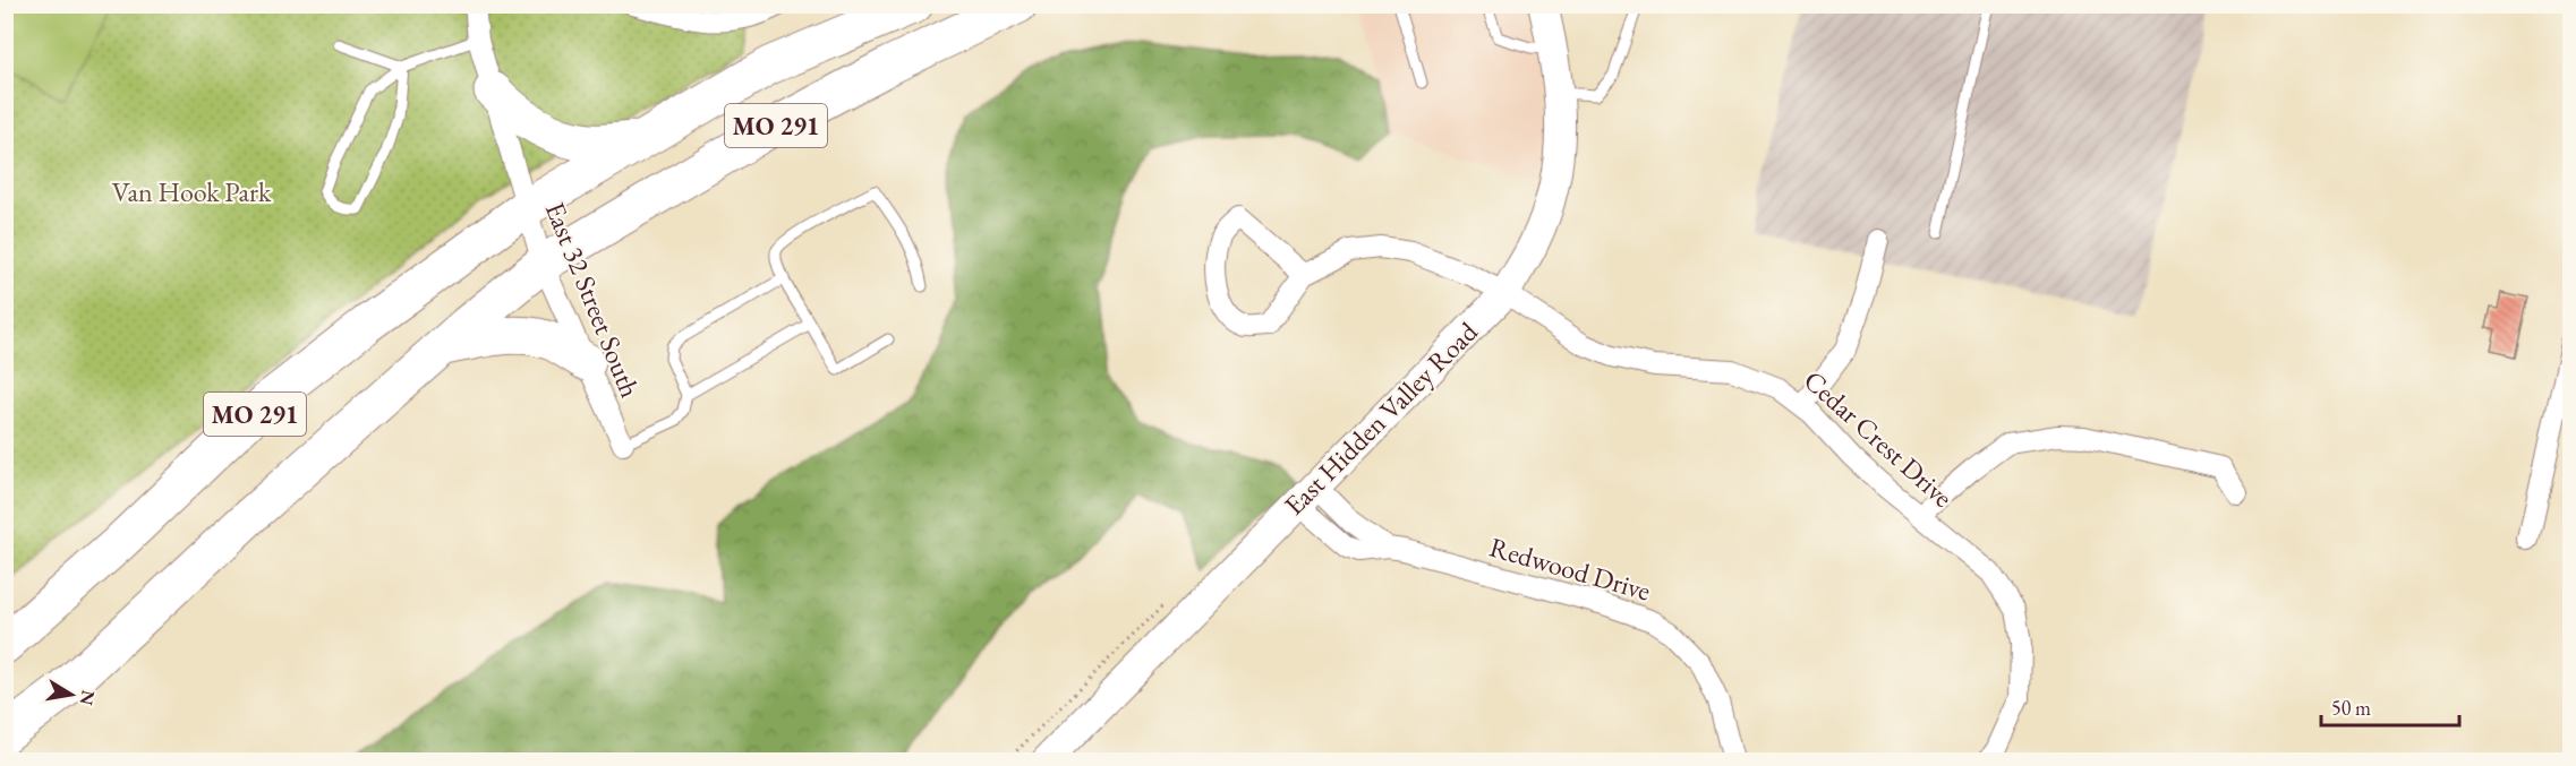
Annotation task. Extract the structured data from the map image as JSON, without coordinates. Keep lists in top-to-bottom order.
{
  "streets": {
    "highway": ["MO 291"],
    "main road": ["East Hidden Valley Road"],
    "street": ["East 32 Street South", "Cedar Crest Drive", "Redwood Drive"]
  },
  "crossings": [
    ["MO 291", "East 32 Street South"],
    ["East Hidden Valley Road", "Cedar Crest Drive"],
    ["East Hidden Valley Road", "Redwood Drive"]
  ],
  "parks": ["Van Hook Park"],
  "scale_bar": "50 m",
  "north": "right"
}
